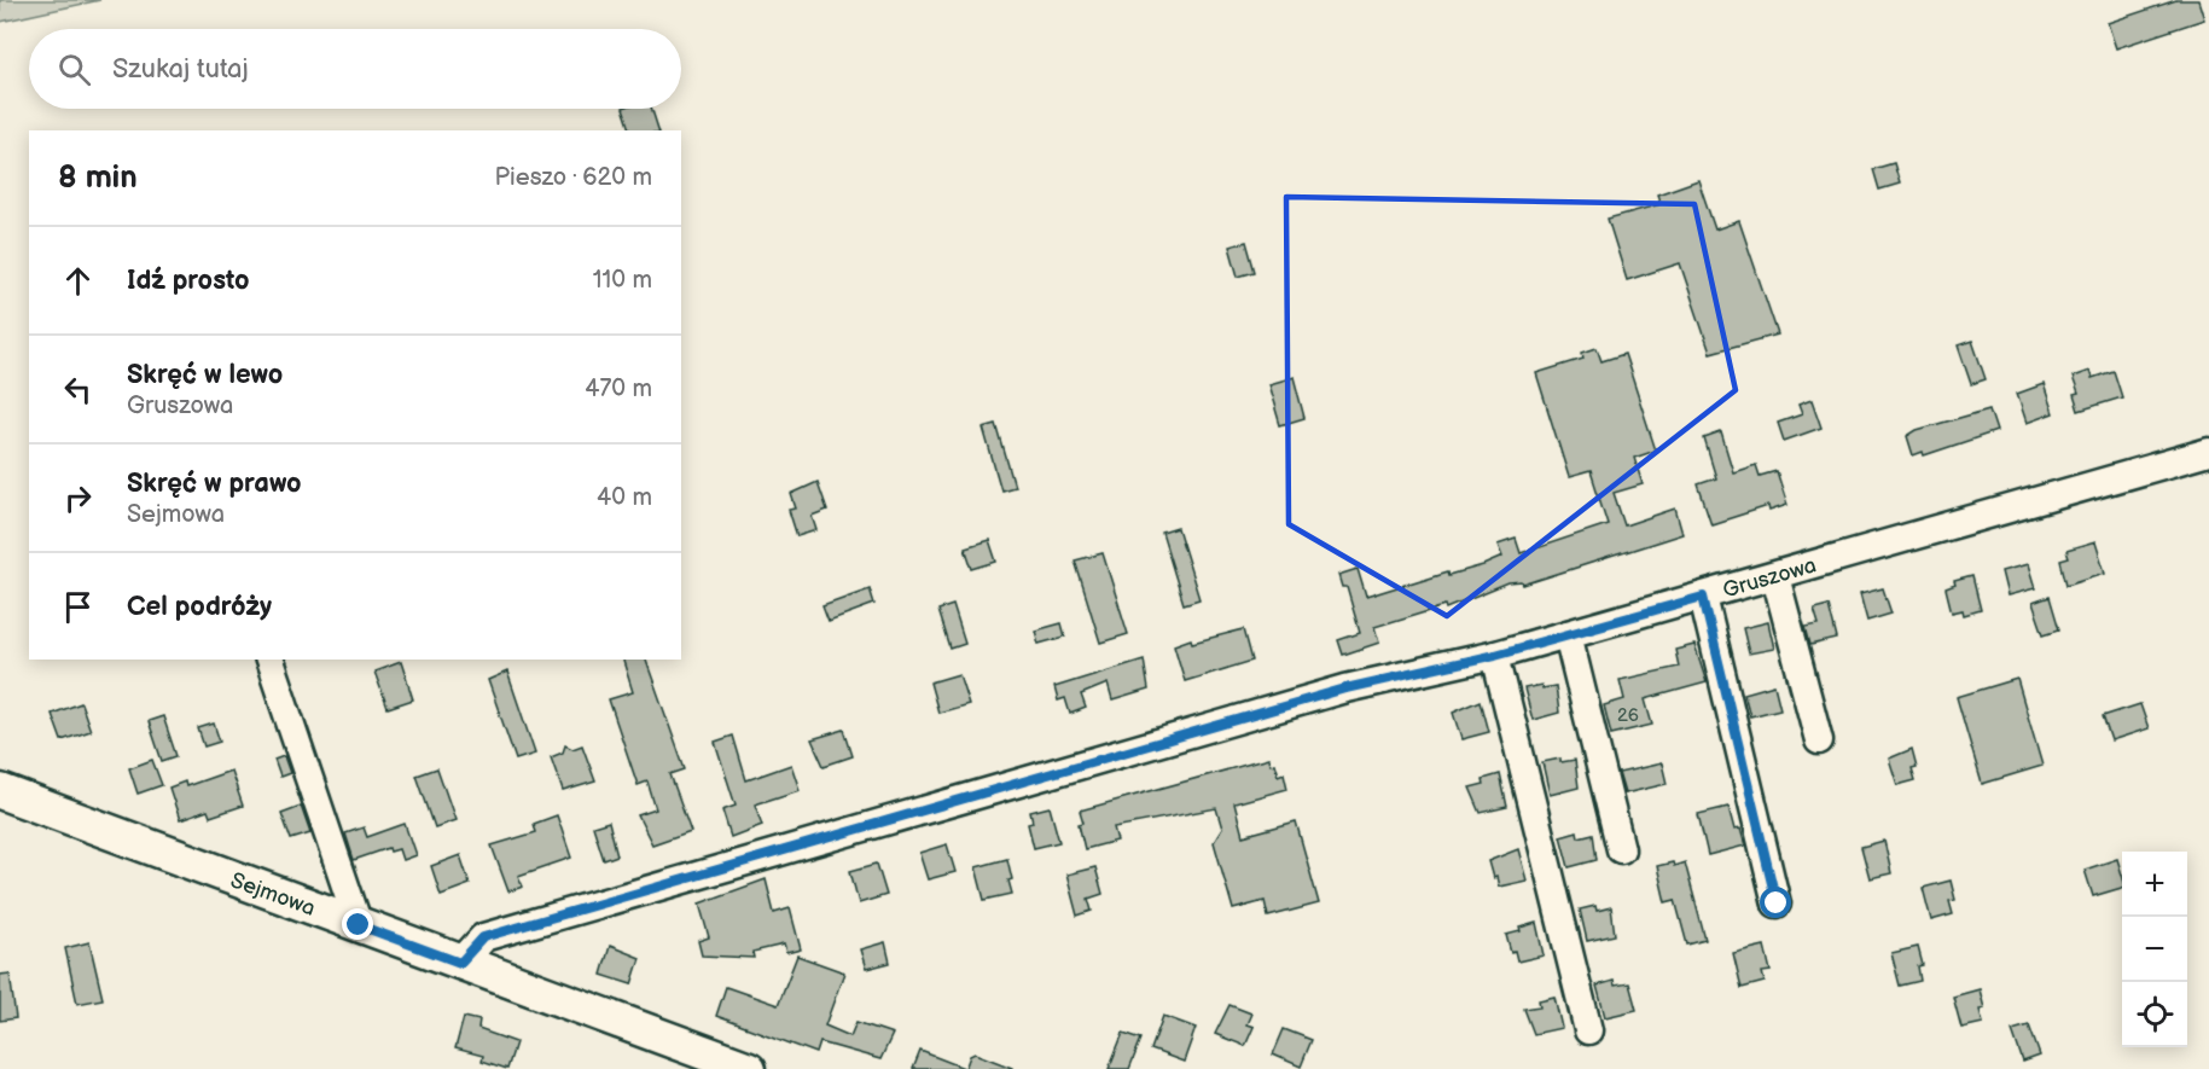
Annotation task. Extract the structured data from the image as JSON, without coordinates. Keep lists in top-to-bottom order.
{
  "streets": {
    "main road": ["Sejmowa"],
    "street": ["Gruszowa"]
  },
  "crossings": [
    ["Gruszowa", "Sejmowa"]
  ],
  "house_numbers": ["26"],
  "page": {
    "search": "Szukaj tutaj",
    "heading": ["8 min", "Pieszo · 620 m"],
    "list": [
      ["Idź prosto", "110 m"],
      ["Skręć w lewo", "Gruszowa", "470 m"],
      ["Skręć w prawo", "Sejmowa", "40 m"],
      "Cel podróży"
    ],
    "map_buttons": ["+", "−"]
  }
}
